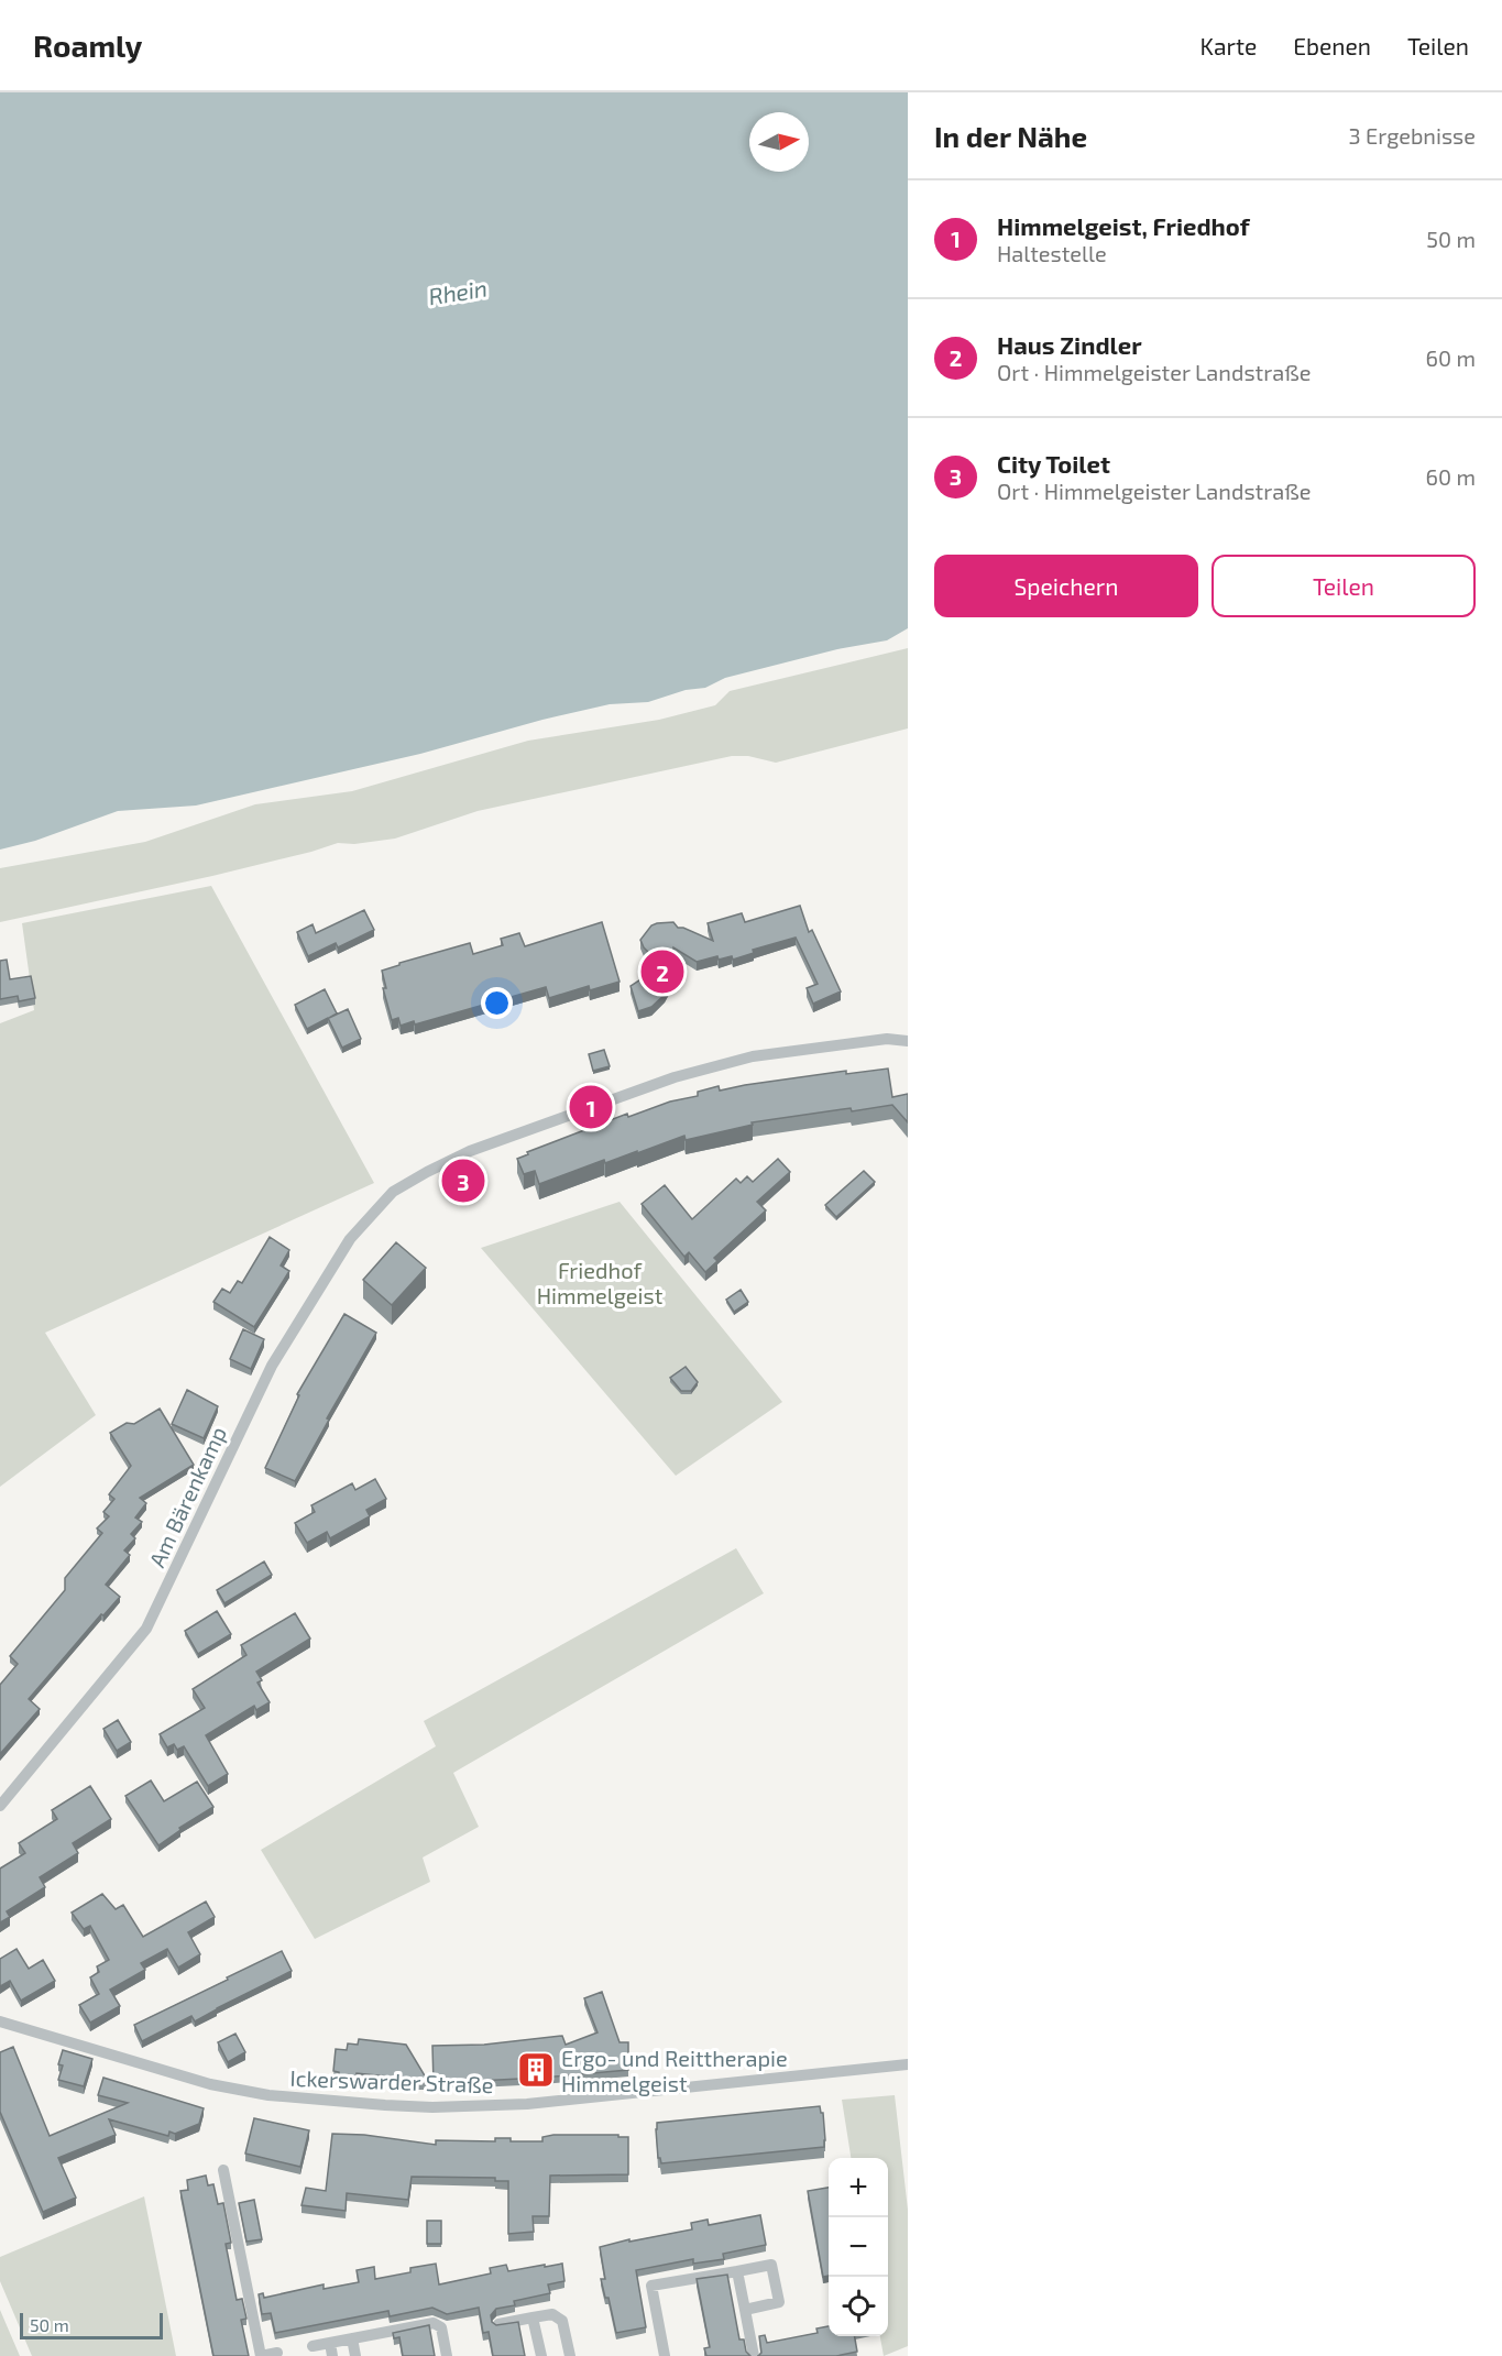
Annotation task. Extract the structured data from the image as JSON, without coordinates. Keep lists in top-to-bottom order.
{
  "streets": {
    "street": ["Am Bärenkamp", "Ickerswarder Straße"]
  },
  "water": ["Rhein"],
  "parks": ["Friedhof Himmelgeist"],
  "places": {
    "building": ["Ergo- und Reittherapie Himmelgeist"]
  },
  "scale_bar": "50 m",
  "north": "right",
  "page": {
    "header": "Roamly",
    "nav": ["Karte", "Ebenen", "Teilen"],
    "heading": ["In der Nähe", "3 Ergebnisse"],
    "list": [
      {
        "mark": "1",
        "name": "Himmelgeist, Friedhof",
        "note": "Haltestelle",
        "value": "50 m"
      },
      {
        "mark": "2",
        "name": "Haus Zindler",
        "note": "Ort · Himmelgeister Landstraße",
        "value": "60 m"
      },
      {
        "mark": "3",
        "name": "City Toilet",
        "note": "Ort · Himmelgeister Landstraße",
        "value": "60 m"
      }
    ],
    "buttons": ["Speichern", "Teilen"],
    "pins": ["2", "1", "3"],
    "map_buttons": ["+", "−"],
    "scale": "50 m"
  }
}
